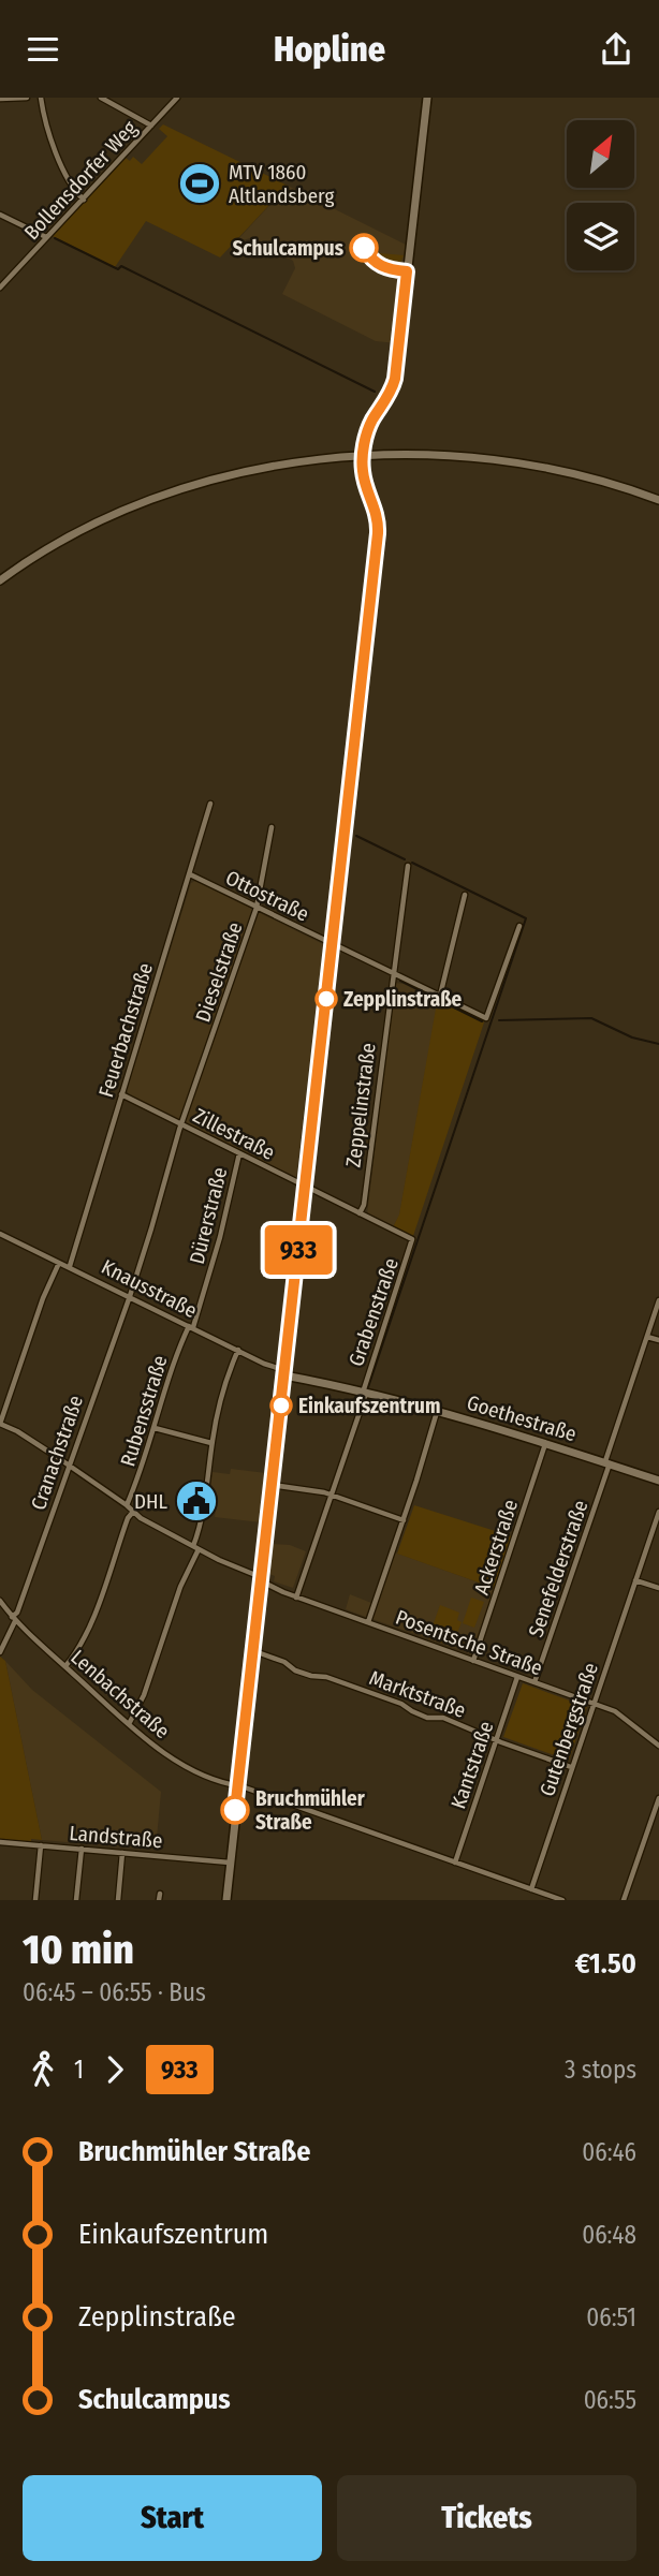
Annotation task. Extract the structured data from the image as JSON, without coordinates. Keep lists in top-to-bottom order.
{
  "streets": {
    "main road": ["Goethestraße"],
    "street": [
      "Bollensdorfer Weg",
      "Ottostraße",
      "Dieselstraße",
      "Feuerbachstraße",
      "Zeppelinstraße",
      "Zillestraße",
      "Dürerstraße",
      "Knausstraße",
      "Grabenstraße",
      "Rubensstraße",
      "Cranachstraße",
      "Ackerstraße",
      "Senefelderstraße",
      "Posentsche Straße",
      "Lenbachstraße",
      "Marktstraße",
      "Gutenbergstraße",
      "Kantstraße",
      "Landstraße"
    ]
  },
  "crossings": [
    ["Ottostraße", "Dieselstraße"],
    ["Ottostraße", "Feuerbachstraße"],
    ["Ottostraße", "Zeppelinstraße"],
    ["Dieselstraße", "Zillestraße"],
    ["Dieselstraße", "Knausstraße"],
    ["Dieselstraße", "Cranachstraße"],
    ["Feuerbachstraße", "Zillestraße"],
    ["Feuerbachstraße", "Knausstraße"],
    ["Zeppelinstraße", "Zillestraße"],
    ["Zillestraße", "Dürerstraße"],
    ["Zillestraße", "Grabenstraße"],
    ["Dürerstraße", "Knausstraße"],
    ["Dürerstraße", "Rubensstraße"],
    ["Knausstraße", "Rubensstraße"],
    ["Knausstraße", "Goethestraße"],
    ["Knausstraße", "Cranachstraße"],
    ["Grabenstraße", "Goethestraße"],
    ["Grabenstraße", "Posentsche Straße"],
    ["Rubensstraße", "Posentsche Straße"],
    ["Goethestraße", "Ackerstraße"],
    ["Goethestraße", "Senefelderstraße"],
    ["Cranachstraße", "Posentsche Straße"],
    ["Cranachstraße", "Lenbachstraße"],
    ["Ackerstraße", "Posentsche Straße"],
    ["Senefelderstraße", "Posentsche Straße"],
    ["Posentsche Straße", "Gutenbergstraße"],
    ["Posentsche Straße", "Kantstraße"],
    ["Marktstraße", "Gutenbergstraße"],
    ["Marktstraße", "Kantstraße"]
  ],
  "places": {
    "sports": ["MTV 1860 Altlandsberg"],
    "other": [
      "Schulcampus",
      "Zepplinstraße",
      "Einkaufszentrum",
      "Bruchmühler Straße"
    ],
    "public building": ["DHL"]
  },
  "lines": ["bus line 933"],
  "north": "top right",
  "page": {
    "header": "Hopline",
    "on_map": "933",
    "heading": ["10 min", "06:45 – 06:55 · Bus", "€1.50"],
    "legs": ["1", "933", "3 stops"],
    "list": [
      {
        "name": "Bruchmühler Straße",
        "value": "06:46"
      },
      {
        "name": "Einkaufszentrum",
        "value": "06:48"
      },
      {
        "name": "Zepplinstraße",
        "value": "06:51"
      },
      {
        "name": "Schulcampus",
        "value": "06:55"
      }
    ],
    "buttons": ["Start", "Tickets"]
  }
}
